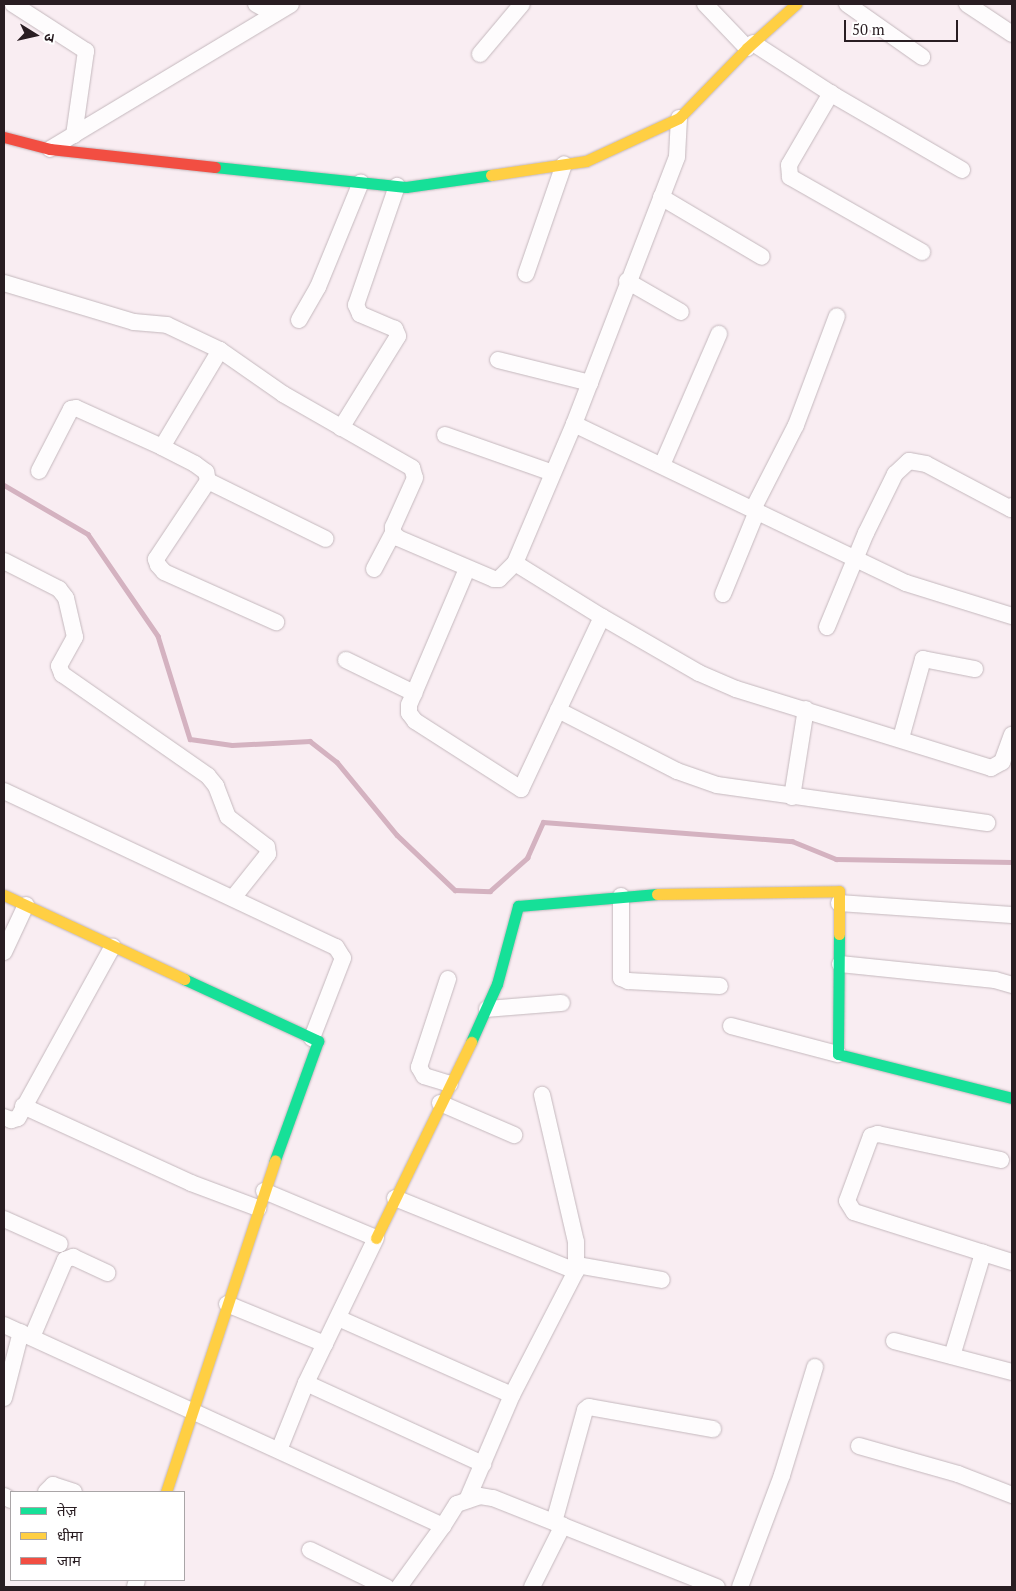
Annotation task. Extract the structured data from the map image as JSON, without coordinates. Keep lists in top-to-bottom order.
{
  "legend": ["तेज़", "धीमा", "जाम"],
  "scale_bar": "50 m",
  "north": "right"
}
